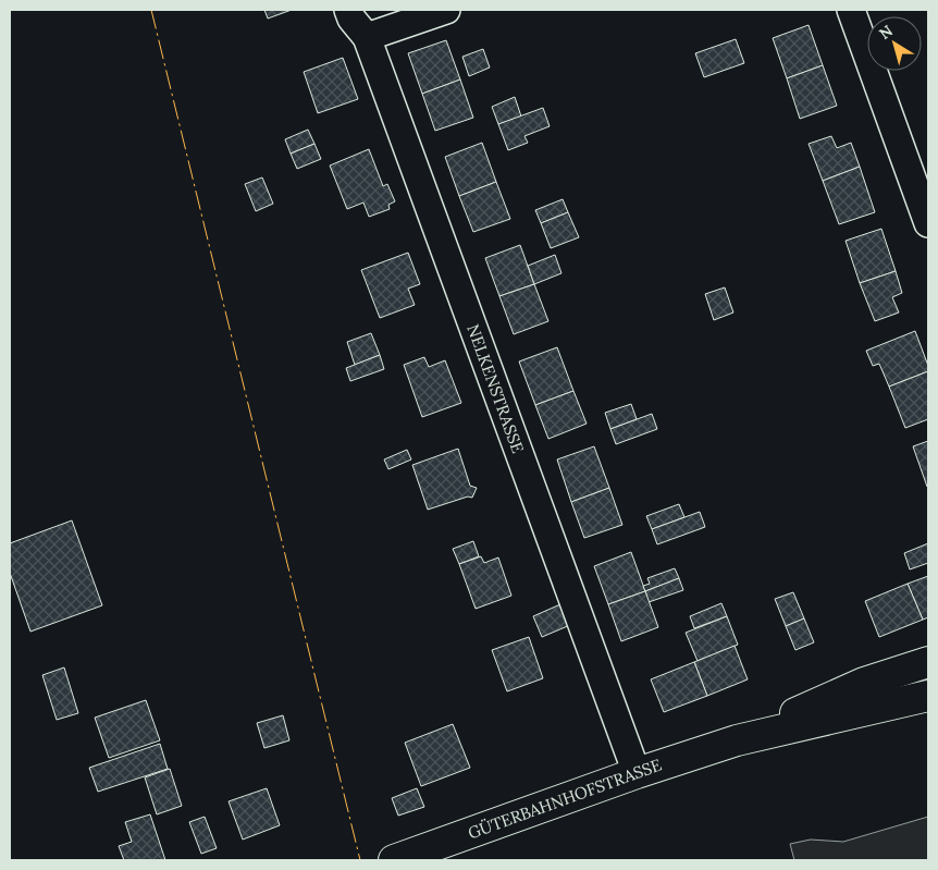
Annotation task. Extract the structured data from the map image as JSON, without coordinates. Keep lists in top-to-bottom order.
{
  "streets": {
    "main road": ["GÜTERBAHNHOFSTRASSE"],
    "street": ["NELKENSTRASSE"]
  },
  "crossings": [
    ["NELKENSTRASSE", "GÜTERBAHNHOFSTRASSE"]
  ],
  "north": "top left"
}
